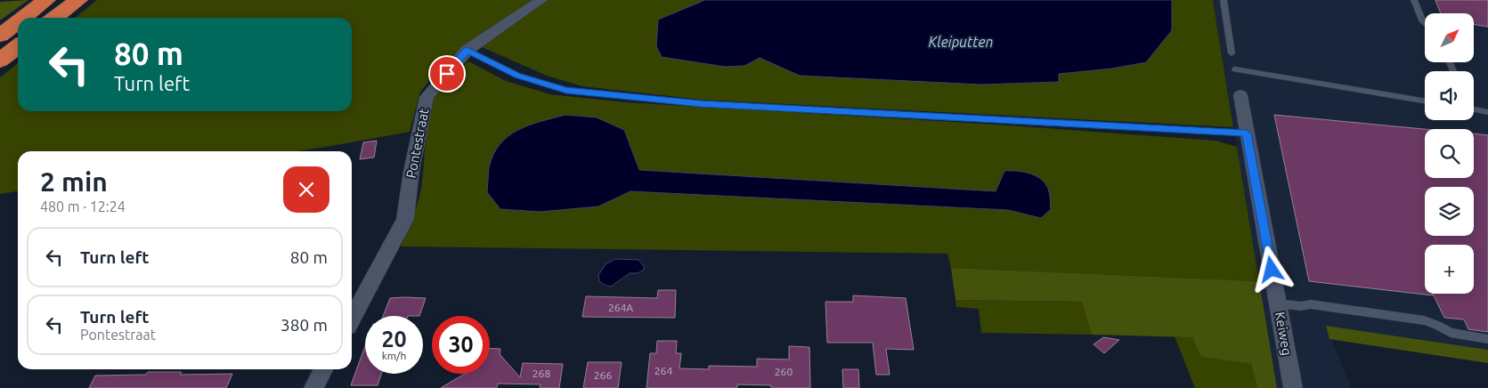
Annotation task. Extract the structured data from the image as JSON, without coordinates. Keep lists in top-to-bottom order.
{
  "streets": {
    "street": ["Pontestraat", "Keiweg"]
  },
  "water": ["Kleiputten"],
  "house_numbers": [
    "264A",
    "264",
    "260",
    "268",
    "266"
  ],
  "north": "top right",
  "page": {
    "map_buttons": "+",
    "turn": ["80 m", "Turn left"],
    "heading": ["2 min", "480 m · 12:24"],
    "list": [
      {
        "name": "Turn left",
        "value": "80 m"
      },
      {
        "name": "Turn left",
        "note": "Pontestraat",
        "value": "380 m"
      }
    ],
    "speed": "20 km/h",
    "limit": "30"
  }
}
